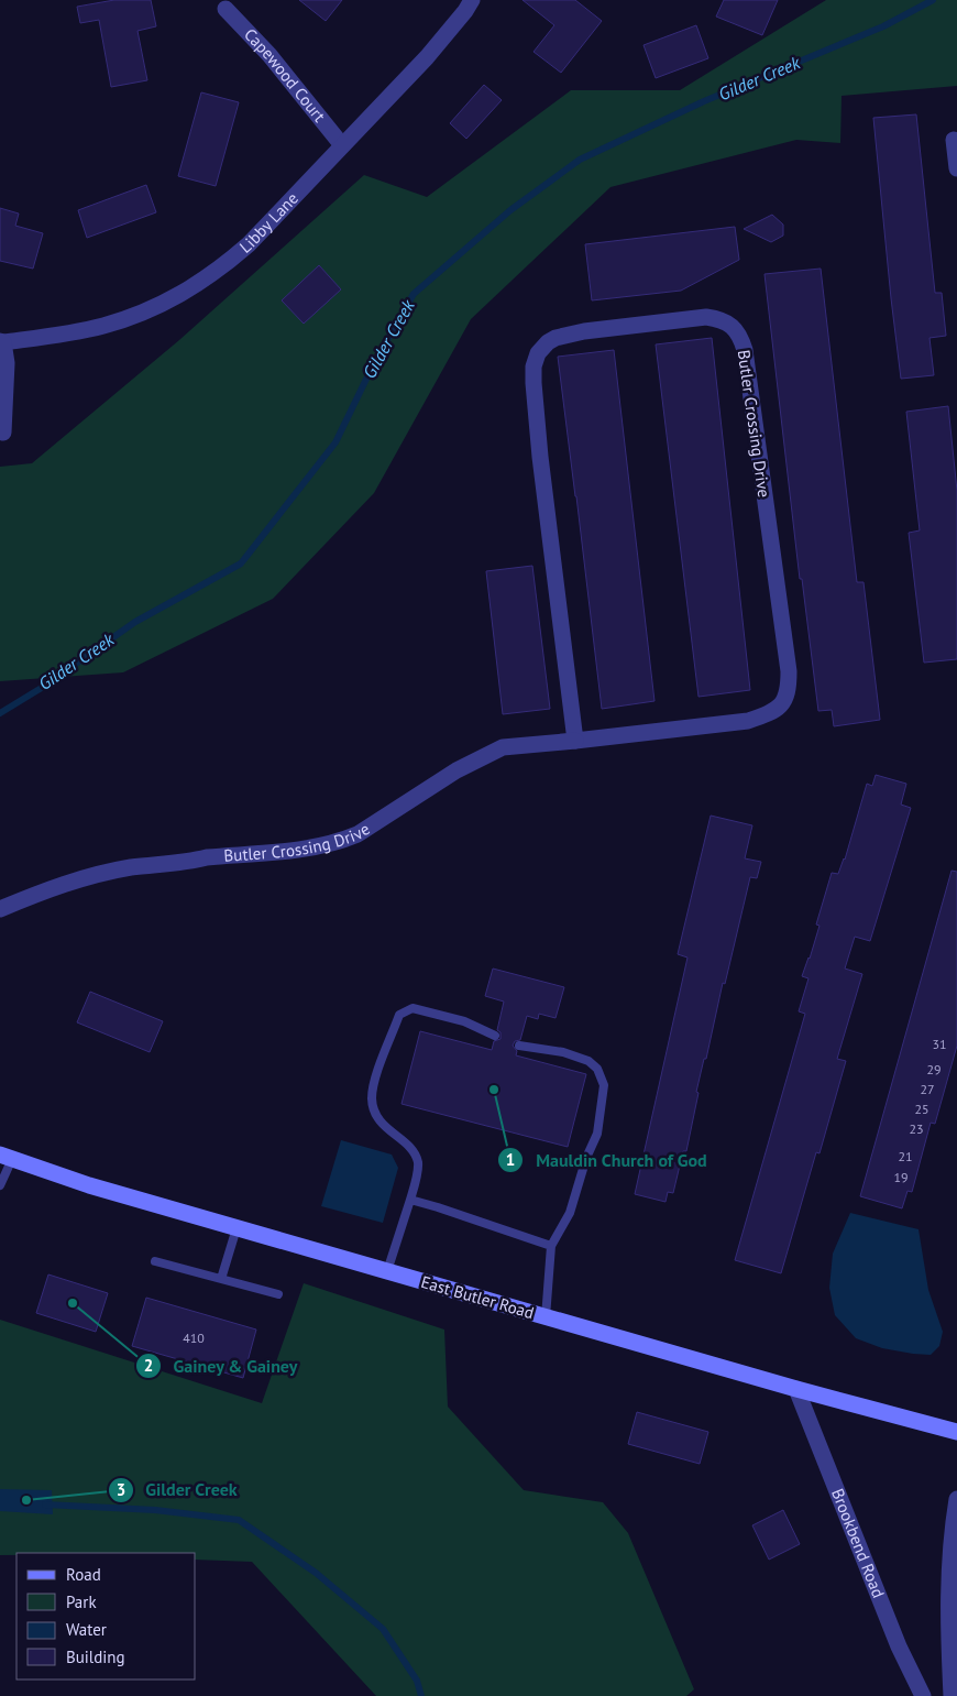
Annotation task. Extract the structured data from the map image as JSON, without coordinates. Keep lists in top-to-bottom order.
{
  "streets": {
    "main road": ["East Butler Road"],
    "street": [
      "Capewood Court",
      "Libby Lane",
      "Butler Crossing Drive",
      "Brookbend Road"
    ]
  },
  "crossings": [
    ["Capewood Court", "Libby Lane"],
    ["East Butler Road", "Brookbend Road"]
  ],
  "water": ["Gilder Creek"],
  "places": ["Mauldin Church of God", "Gainey & Gainey", "Gilder Creek"],
  "house_numbers": [
    "31",
    "29",
    "27",
    "25",
    "23",
    "21",
    "19",
    "410"
  ],
  "legend": [
    "Road",
    "Park",
    "Water",
    "Building"
  ]
}
